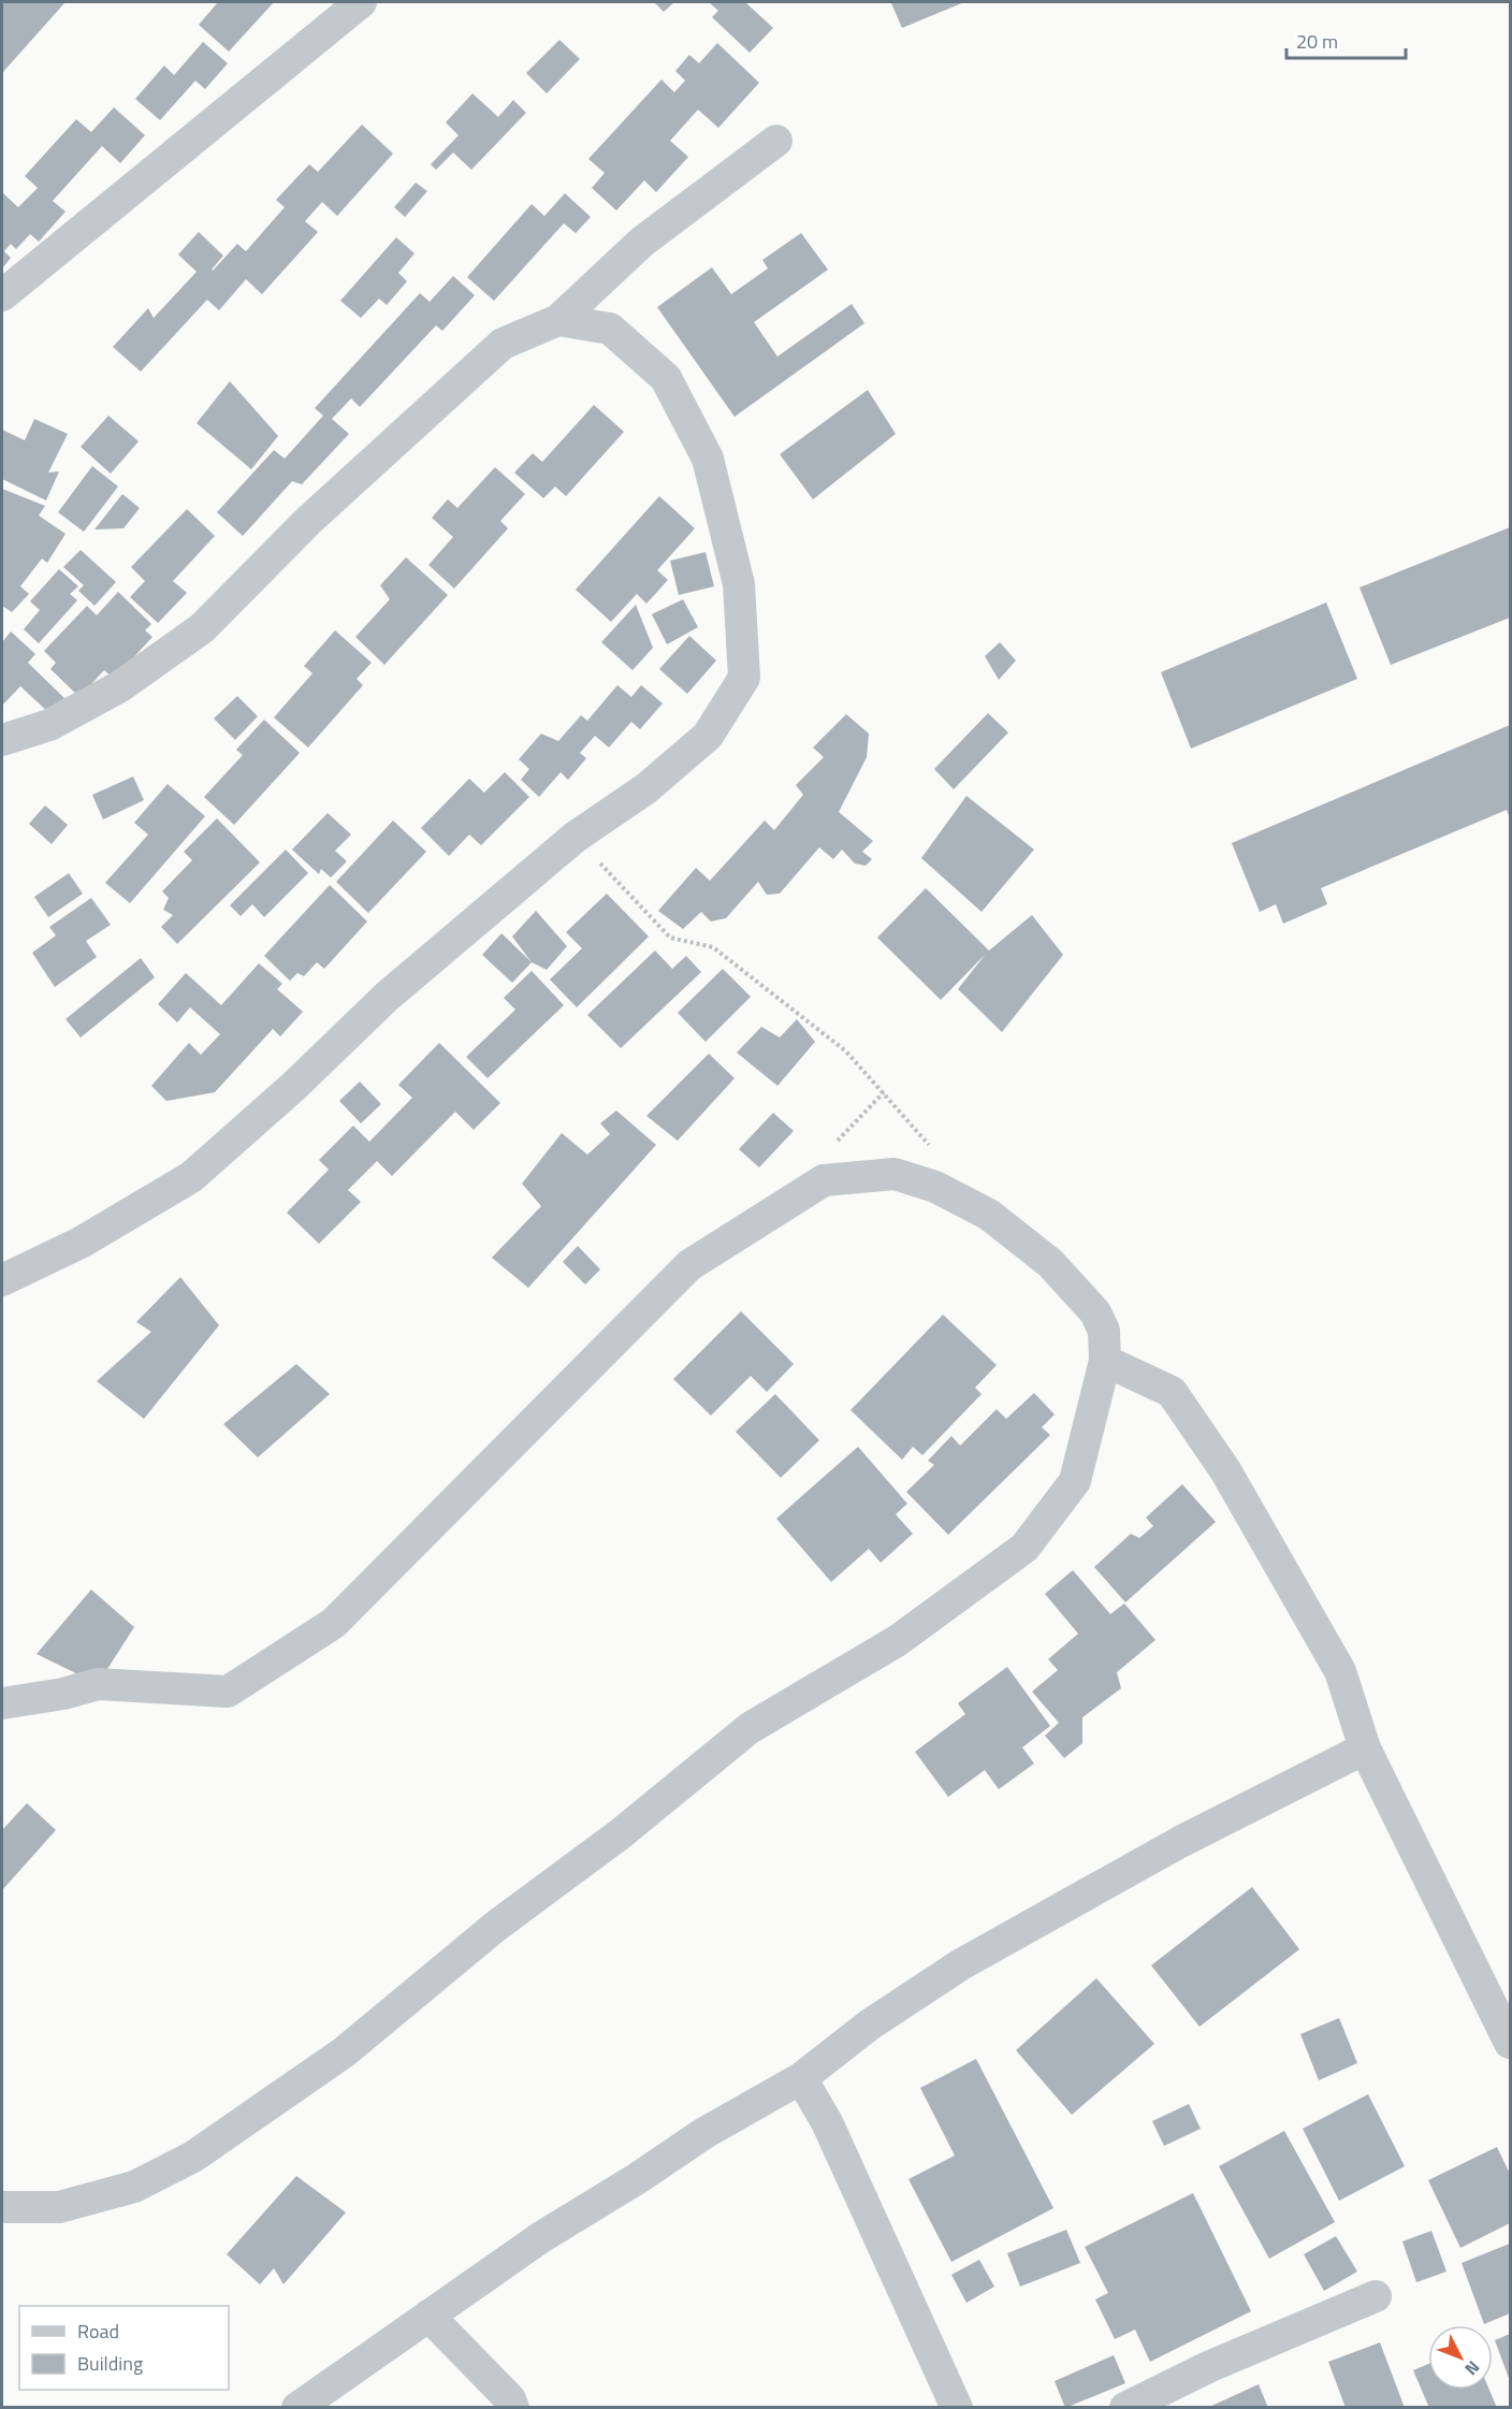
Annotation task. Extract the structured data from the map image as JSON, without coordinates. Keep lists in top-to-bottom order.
{
  "legend": ["Road", "Building"],
  "scale_bar": "20 m",
  "north": "bottom right"
}
